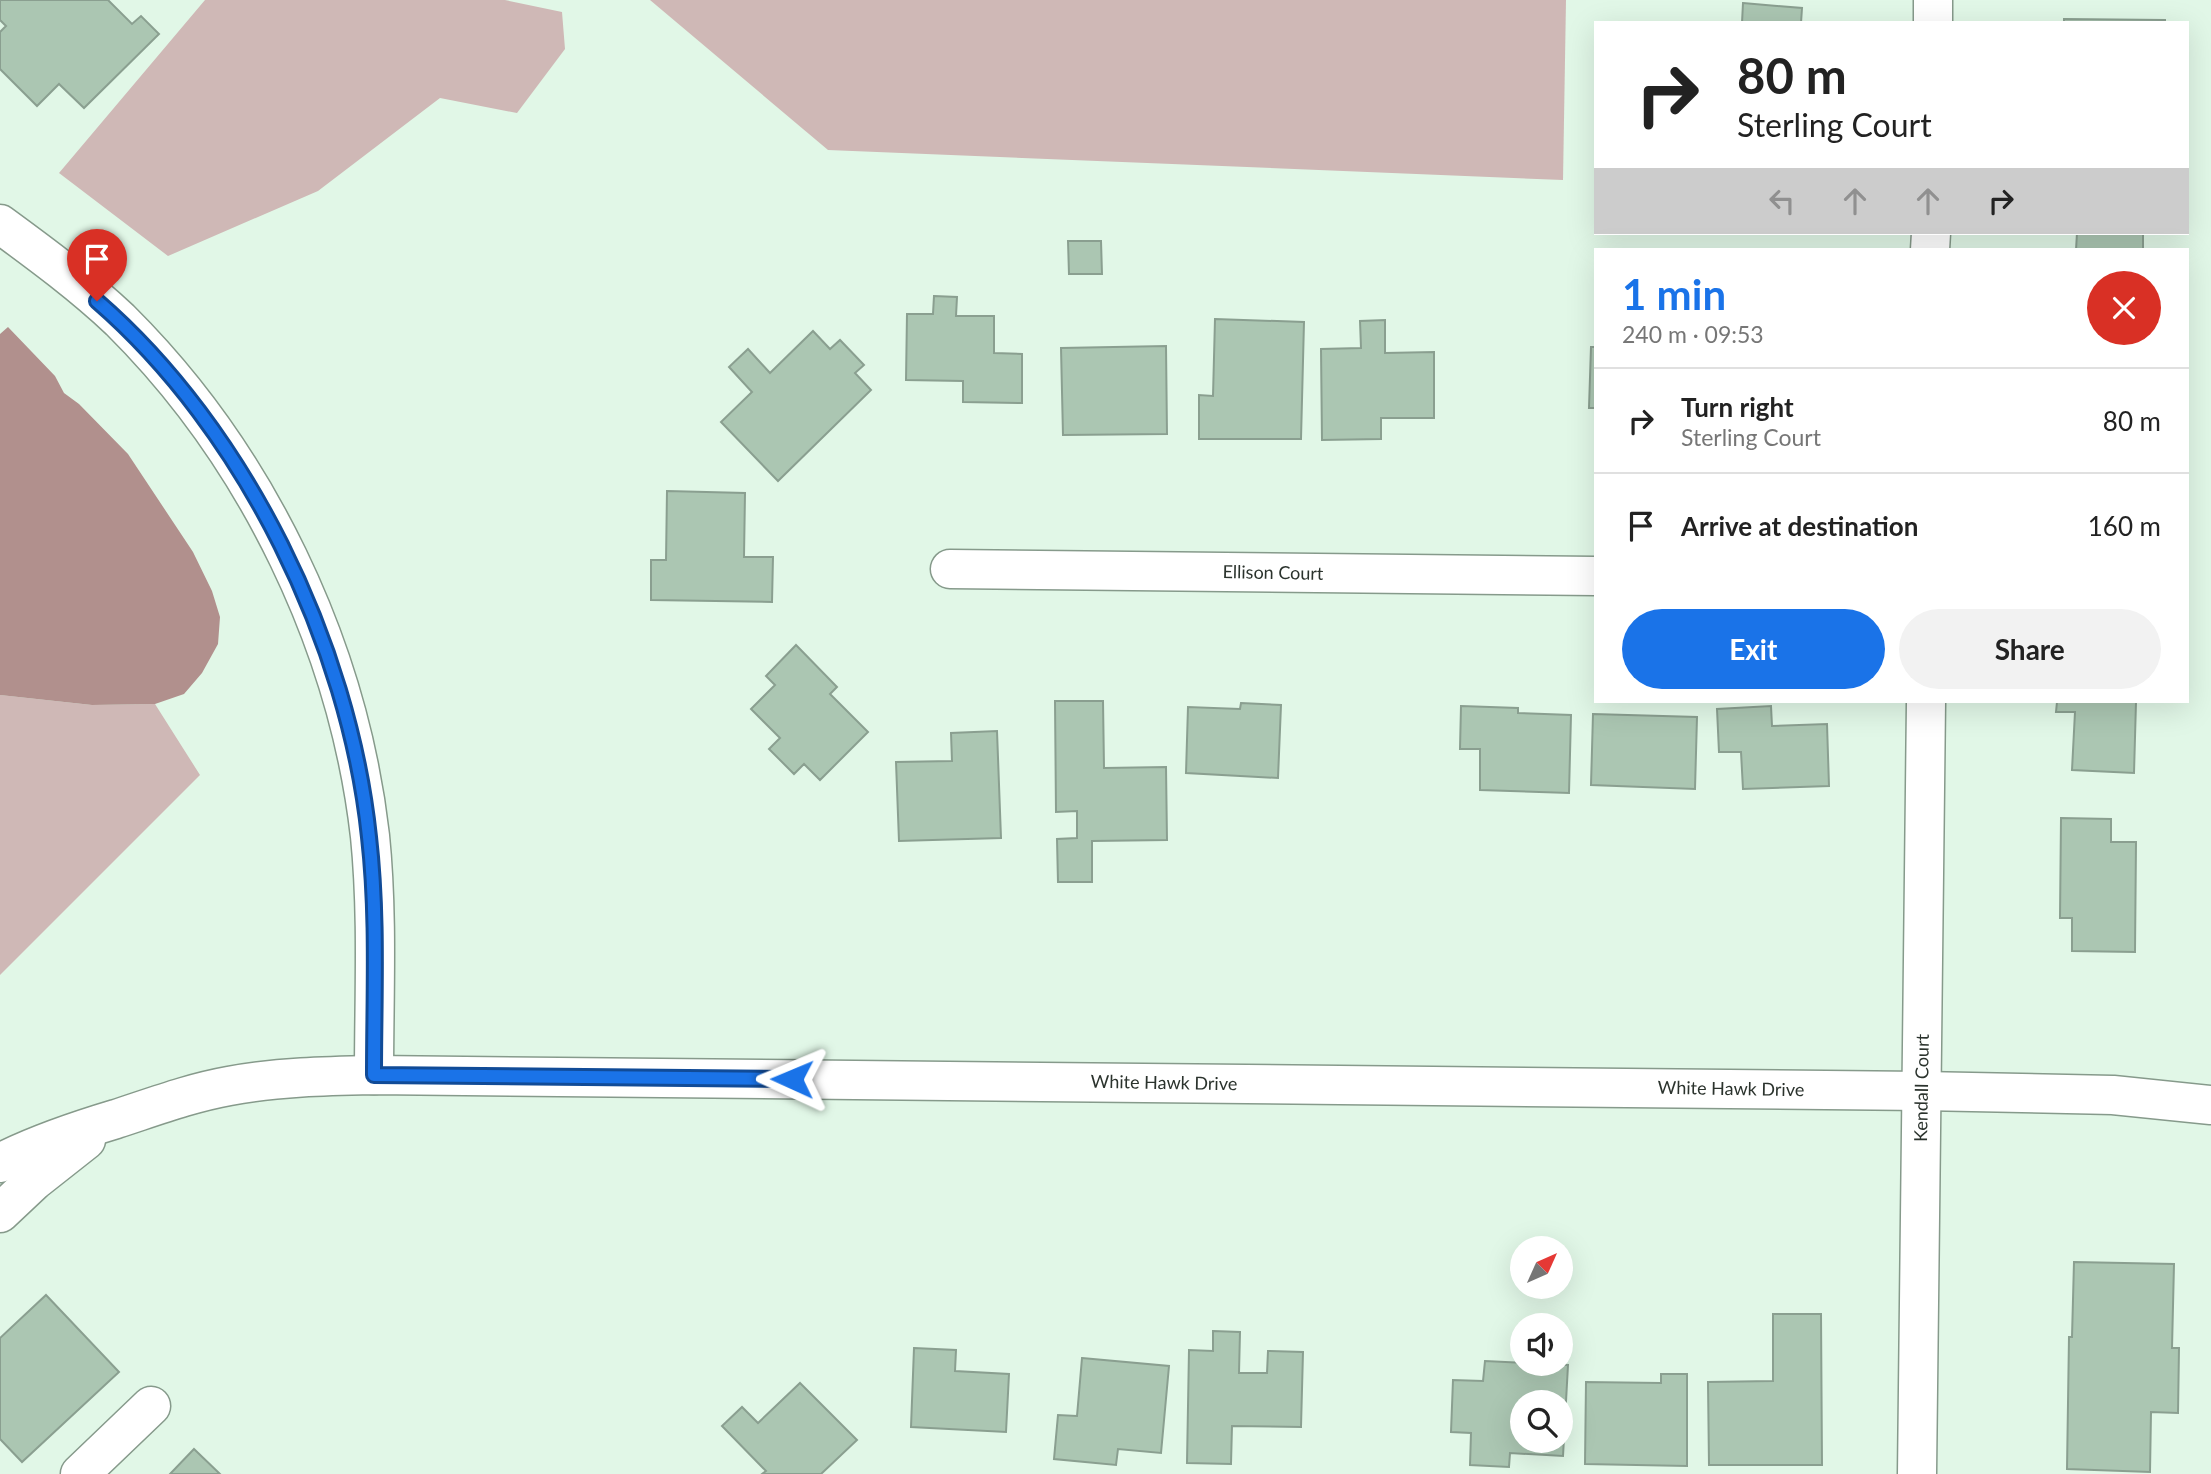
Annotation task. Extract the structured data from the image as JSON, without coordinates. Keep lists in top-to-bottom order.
{
  "streets": {
    "street": ["Ellison Court", "White Hawk Drive", "Kendall Court"]
  },
  "crossings": [
    ["White Hawk Drive", "Kendall Court"]
  ],
  "north": "top right",
  "page": {
    "turn": ["80 m", "Sterling Court"],
    "heading": ["1 min", "240 m · 09:53"],
    "list": [
      {
        "name": "Turn right",
        "note": "Sterling Court",
        "value": "80 m"
      },
      {
        "name": "Arrive at destination",
        "value": "160 m"
      }
    ],
    "buttons": ["Exit", "Share"]
  }
}
